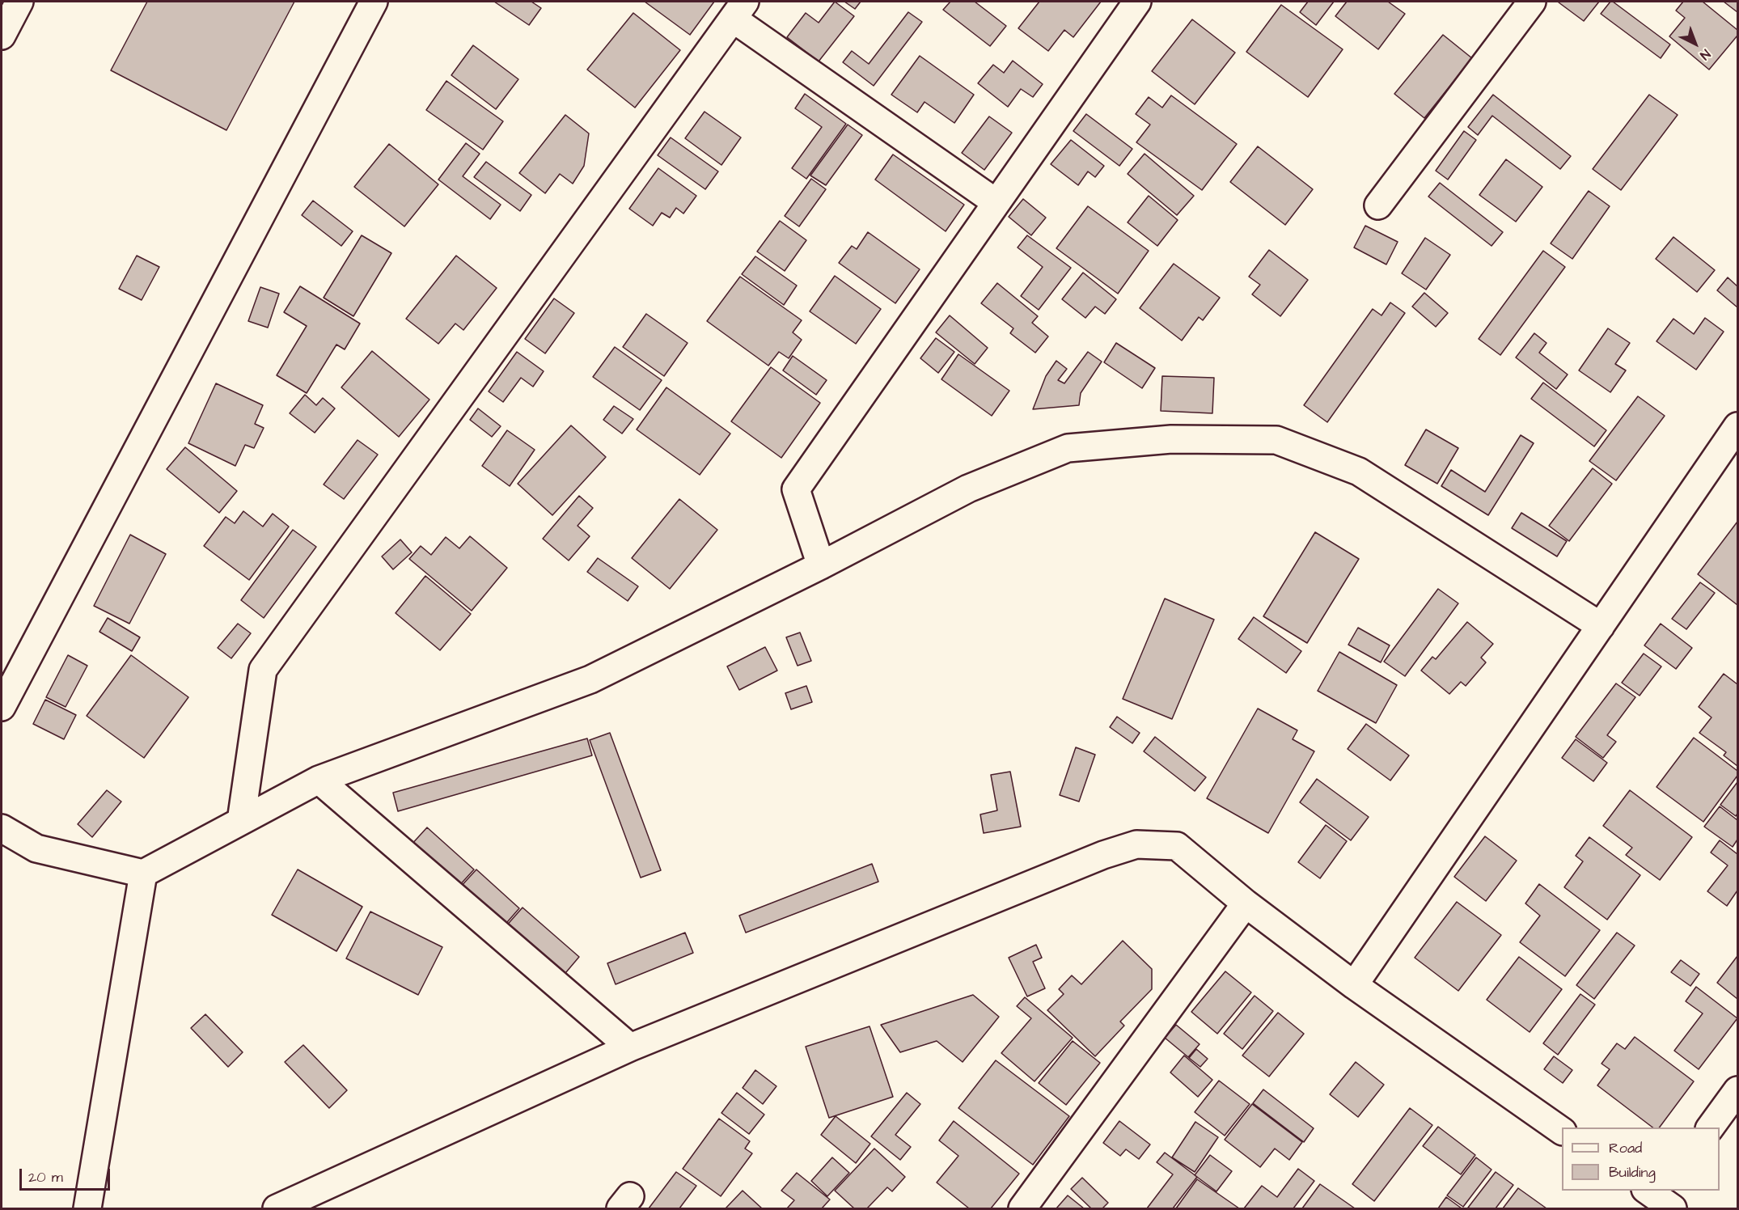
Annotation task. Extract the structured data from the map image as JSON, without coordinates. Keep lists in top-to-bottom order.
{
  "legend": ["Road", "Building"],
  "scale_bar": "20 m",
  "north": "bottom right"
}
